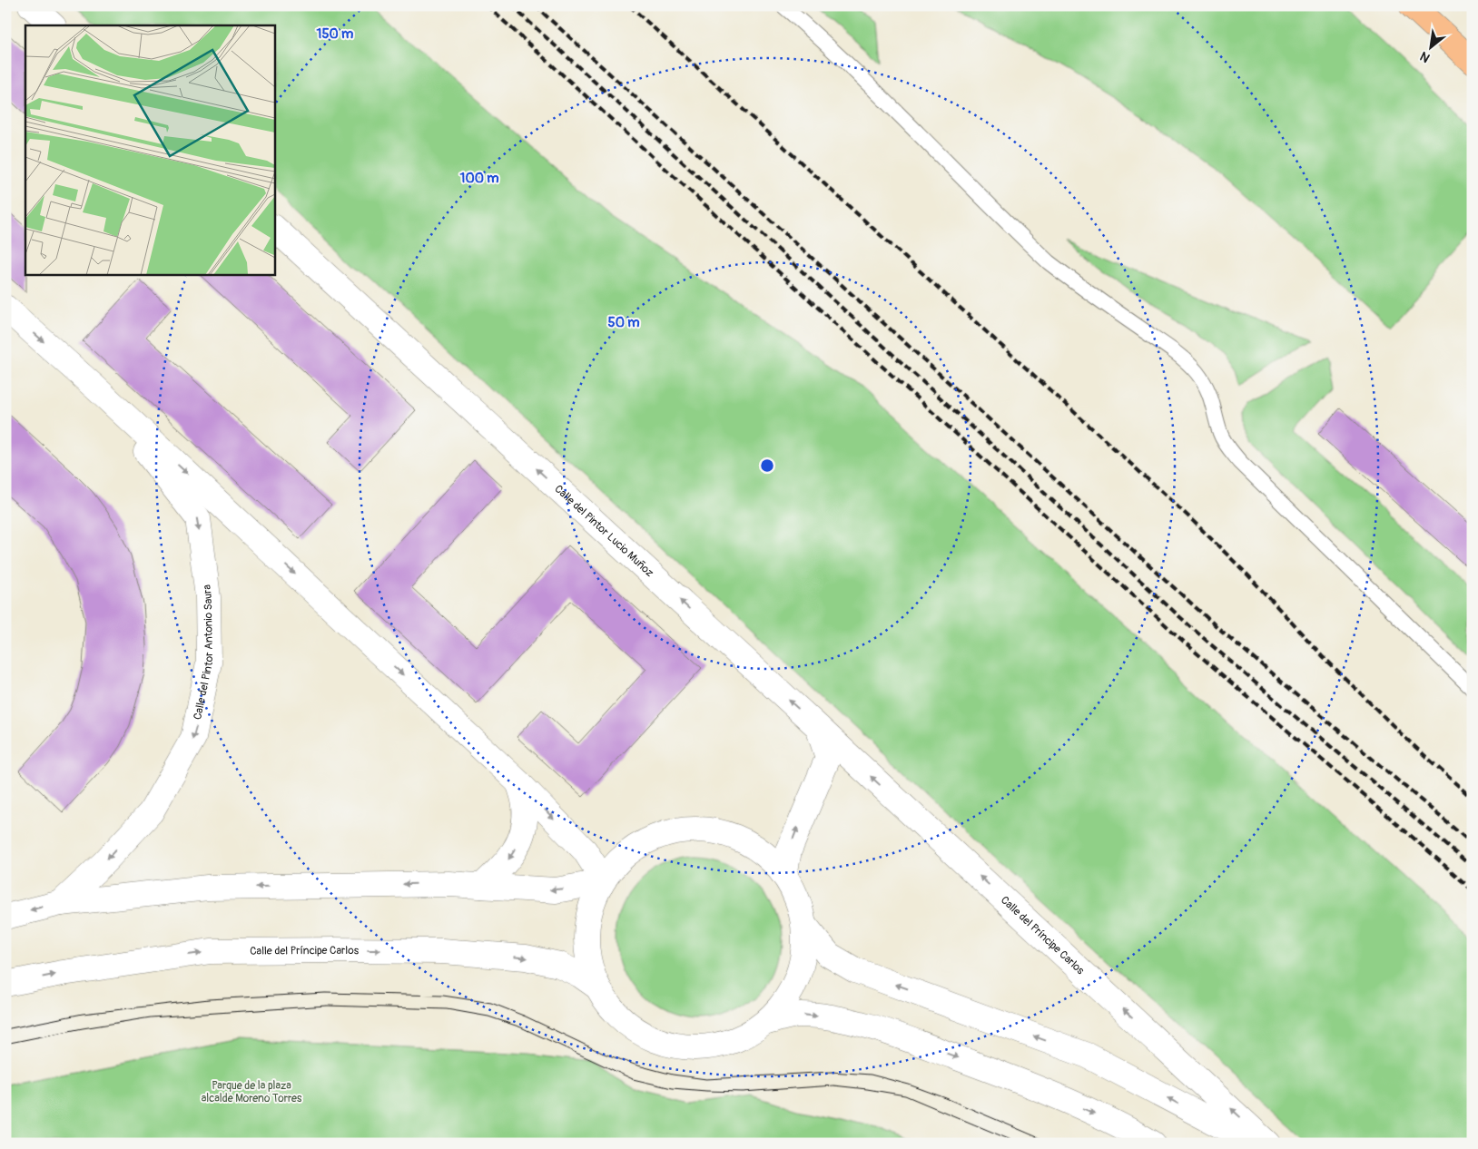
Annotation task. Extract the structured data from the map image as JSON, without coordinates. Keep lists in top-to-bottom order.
{
  "streets": {
    "street": ["Calle del Pintor Lucio Muñoz", "Calle del Pintor Antonio Saura", "Calle del Príncipe Carlos"]
  },
  "crossings": [
    ["Calle del Pintor Lucio Muñoz", "Calle del Príncipe Carlos"]
  ],
  "one_way": ["Calle del Pintor Lucio Muñoz", "Calle del Pintor Antonio Saura"],
  "parks": ["Parque de la plaza alcalde Moreno Torres"],
  "north": "bottom left",
  "rings": ["150 m", "100 m", "50 m"]
}
